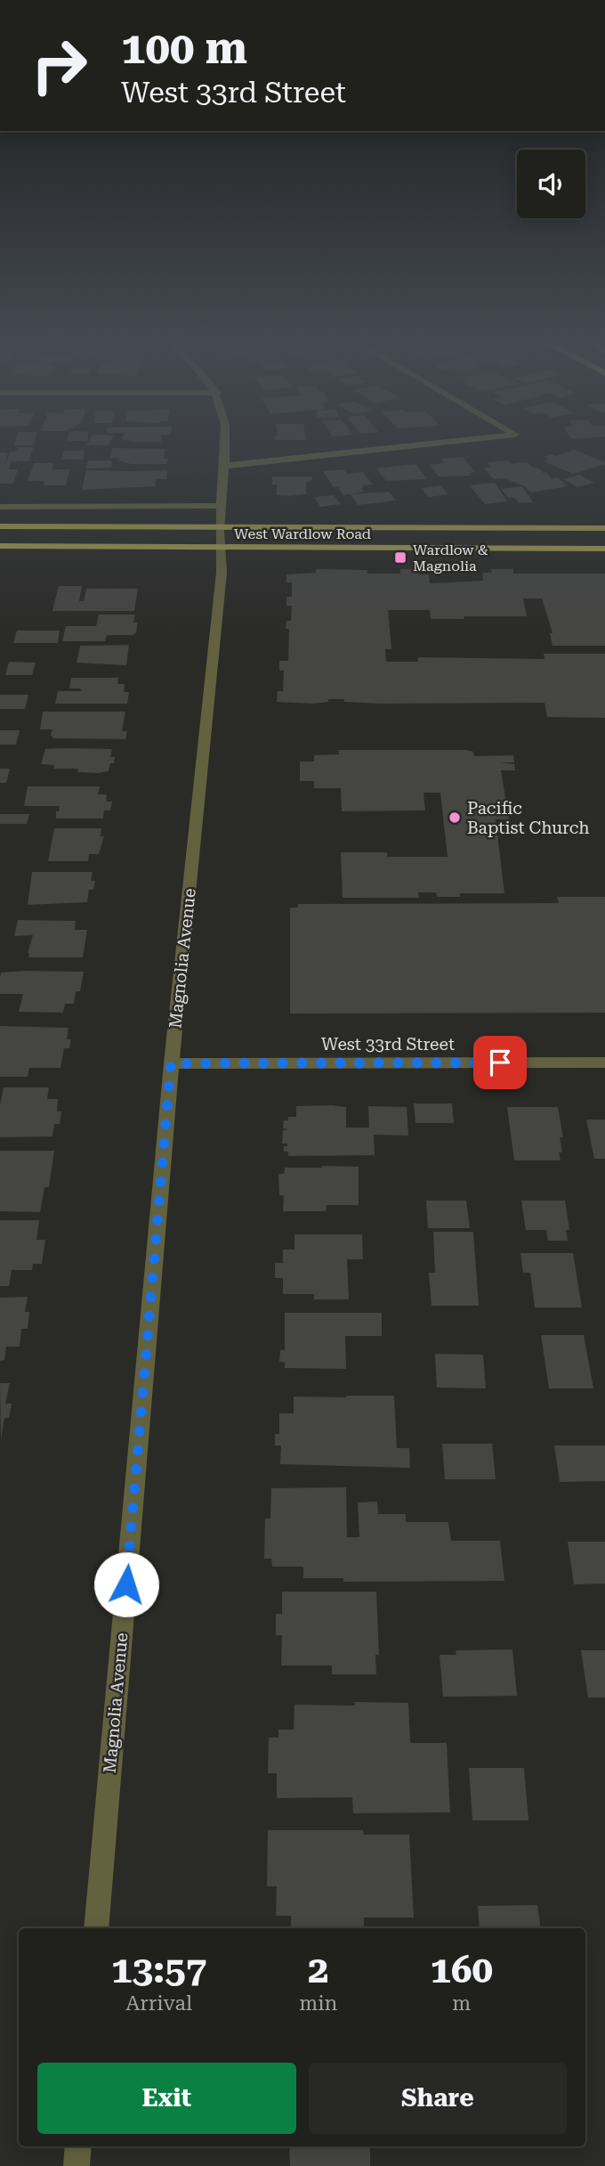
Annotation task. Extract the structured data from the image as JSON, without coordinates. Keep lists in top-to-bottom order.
{
  "streets": {
    "main road": ["West Wardlow Road"],
    "street": ["Magnolia Avenue", "West 33rd Street"]
  },
  "crossings": [
    ["West Wardlow Road", "Magnolia Avenue"],
    ["Magnolia Avenue", "West 33rd Street"]
  ],
  "places": {
    "transit": ["Wardlow & Magnolia"],
    "other": ["Pacific Baptist Church"]
  },
  "page": {
    "turn": ["100 m", "West 33rd Street"],
    "eta": [
      "13:57",
      "Arrival",
      "2",
      "min",
      "160",
      "m"
    ],
    "buttons": ["Exit", "Share"]
  }
}
